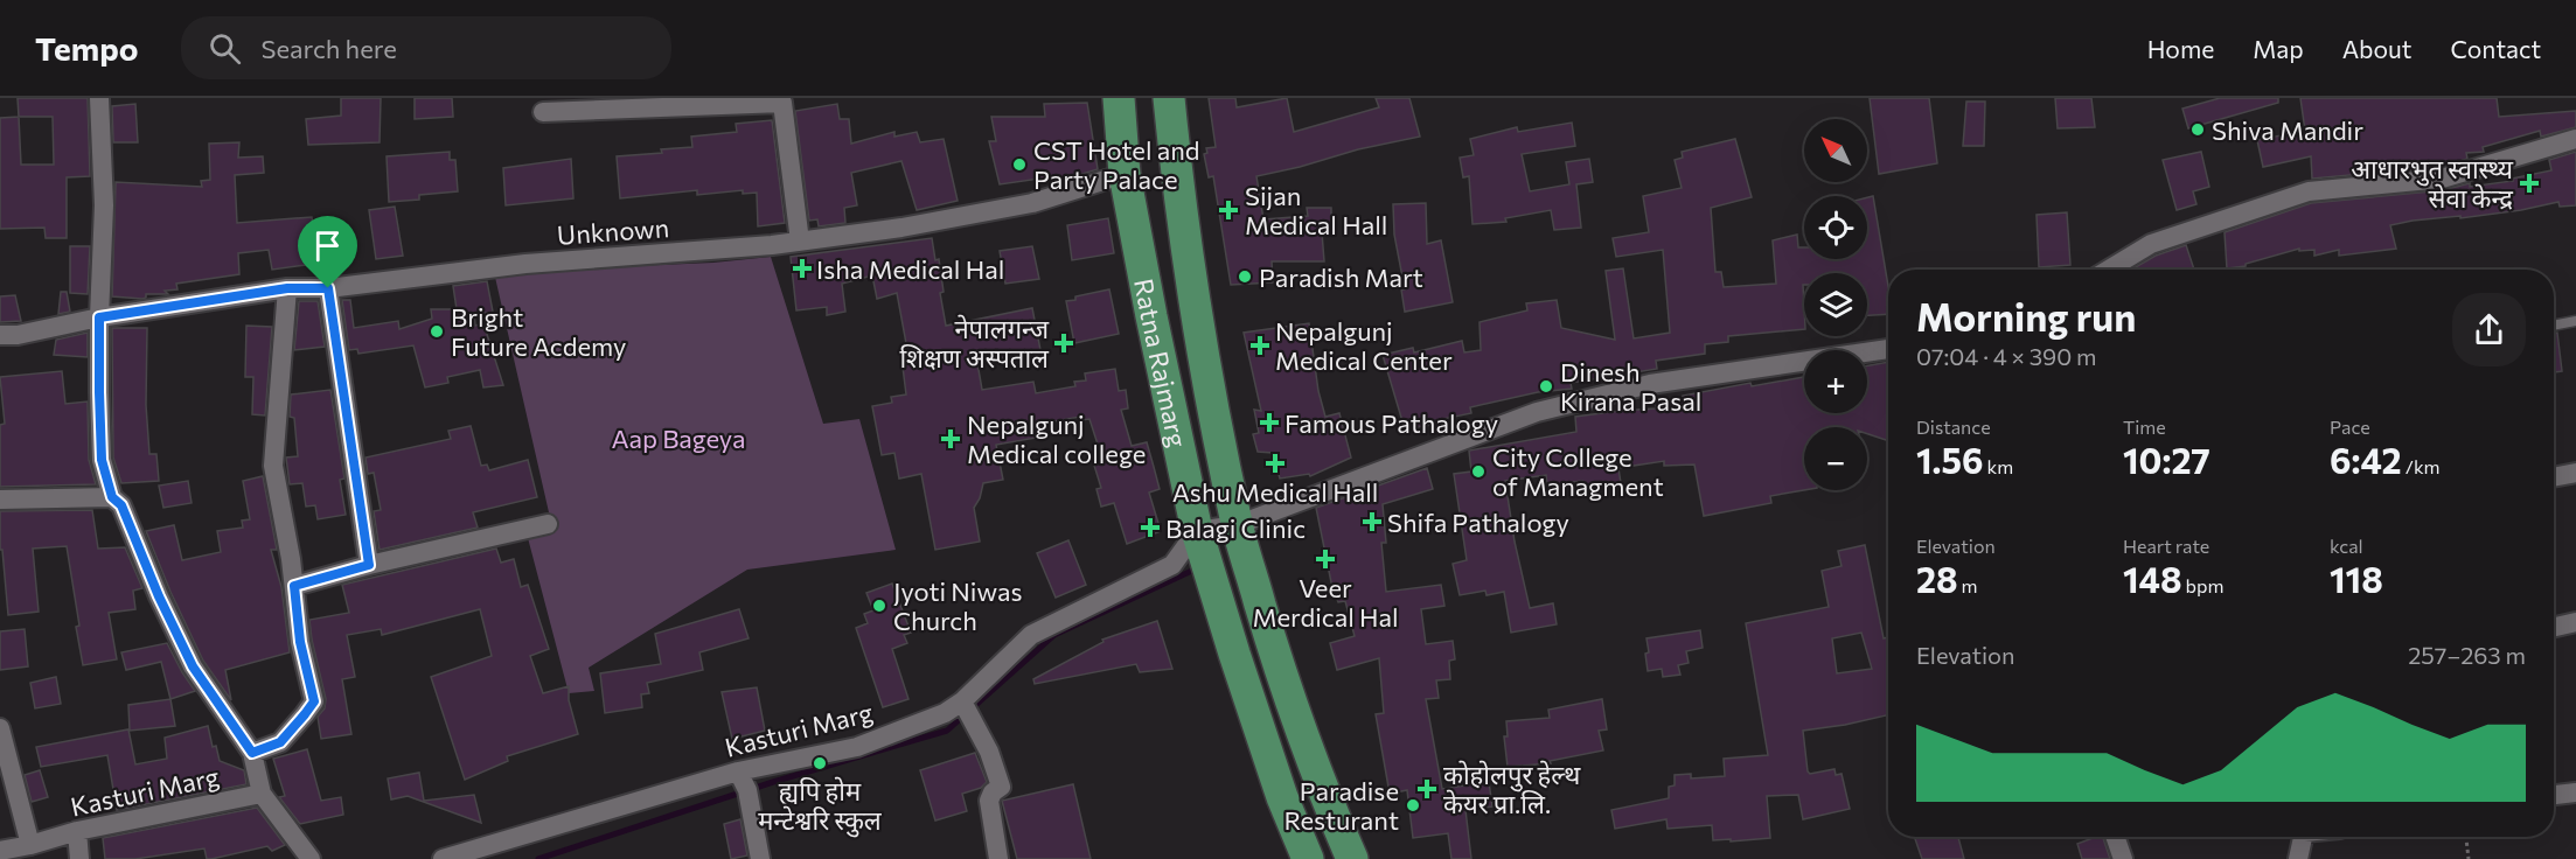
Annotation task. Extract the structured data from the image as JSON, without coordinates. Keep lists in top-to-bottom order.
{
  "streets": {
    "highway": ["Ratna Rajmarg"],
    "street": ["Unknown", "Kasturi Marg"]
  },
  "crossings": [
    ["Unknown", "Ratna Rajmarg"],
    ["Ratna Rajmarg", "Kasturi Marg"]
  ],
  "parks": ["Aap Bageya"],
  "places": {
    "other": [
      "Shiva Mandir",
      "CST Hotel and Party Palace",
      "Paradish Mart",
      "Bright Future Acdemy",
      "Dinesh Kirana Pasal",
      "City College of Managment",
      "Jyoti Niwas Church",
      "ह्यपि हाेम मन्टेश्वरि स्कुल",
      "Paradise Resturant"
    ],
    "health": [
      "आधारभुत स्वास्थ्य सेवा केन्द्र",
      "Sijan Medical Hall",
      "Isha Medical Hal",
      "नेपालगन्ज शिक्षण अस्पताल",
      "Nepalgunj Medical Center",
      "Famous Pathalogy",
      "Nepalgunj Medical college",
      "Ashu Medical Hall",
      "Shifa Pathalogy",
      "Balagi Clinic",
      "Veer Merdical Hal",
      "काेहाेलपुर हेल्थ केयर प्रा.लि."
    ]
  },
  "north": "top left",
  "page": {
    "header": "Tempo",
    "search": "Search here",
    "nav": [
      "Home",
      "Map",
      "About",
      "Contact"
    ],
    "map_buttons": ["+", "−"],
    "heading": ["Morning run", "07:04 · 4 × 390 m"],
    "stats": [
      ["Distance", "1.56 km"],
      ["Time", "10:27"],
      ["Pace", "6:42 /km"],
      ["Elevation", "28 m"],
      ["Heart rate", "148 bpm"],
      ["kcal", "118"]
    ],
    "chart": ["Elevation", "257–263 m"]
  }
}
